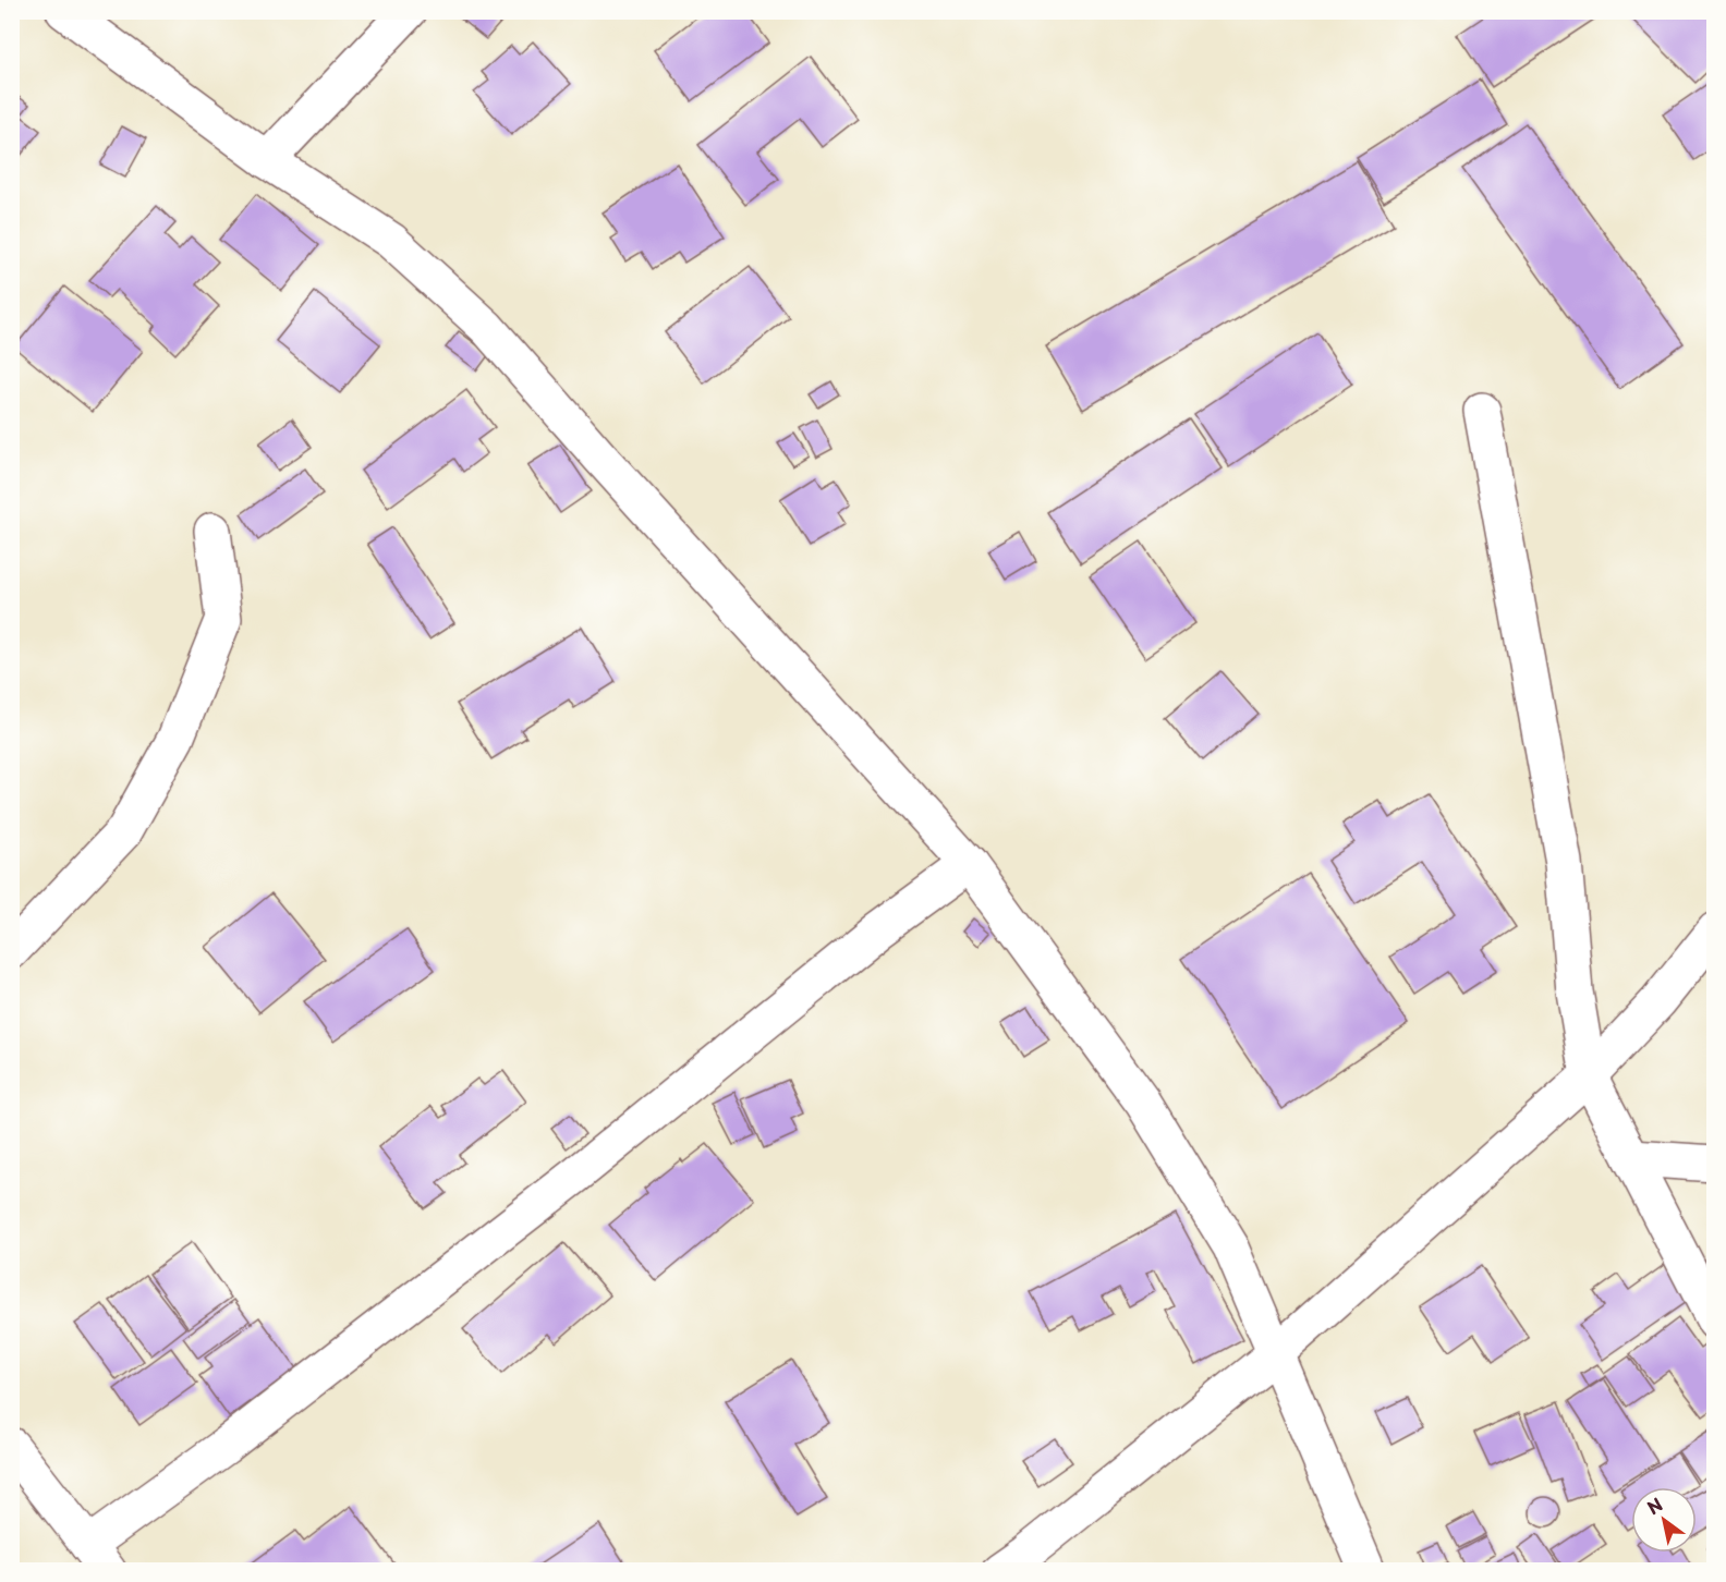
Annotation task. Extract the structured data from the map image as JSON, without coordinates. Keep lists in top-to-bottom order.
{
  "north": "top left"
}
